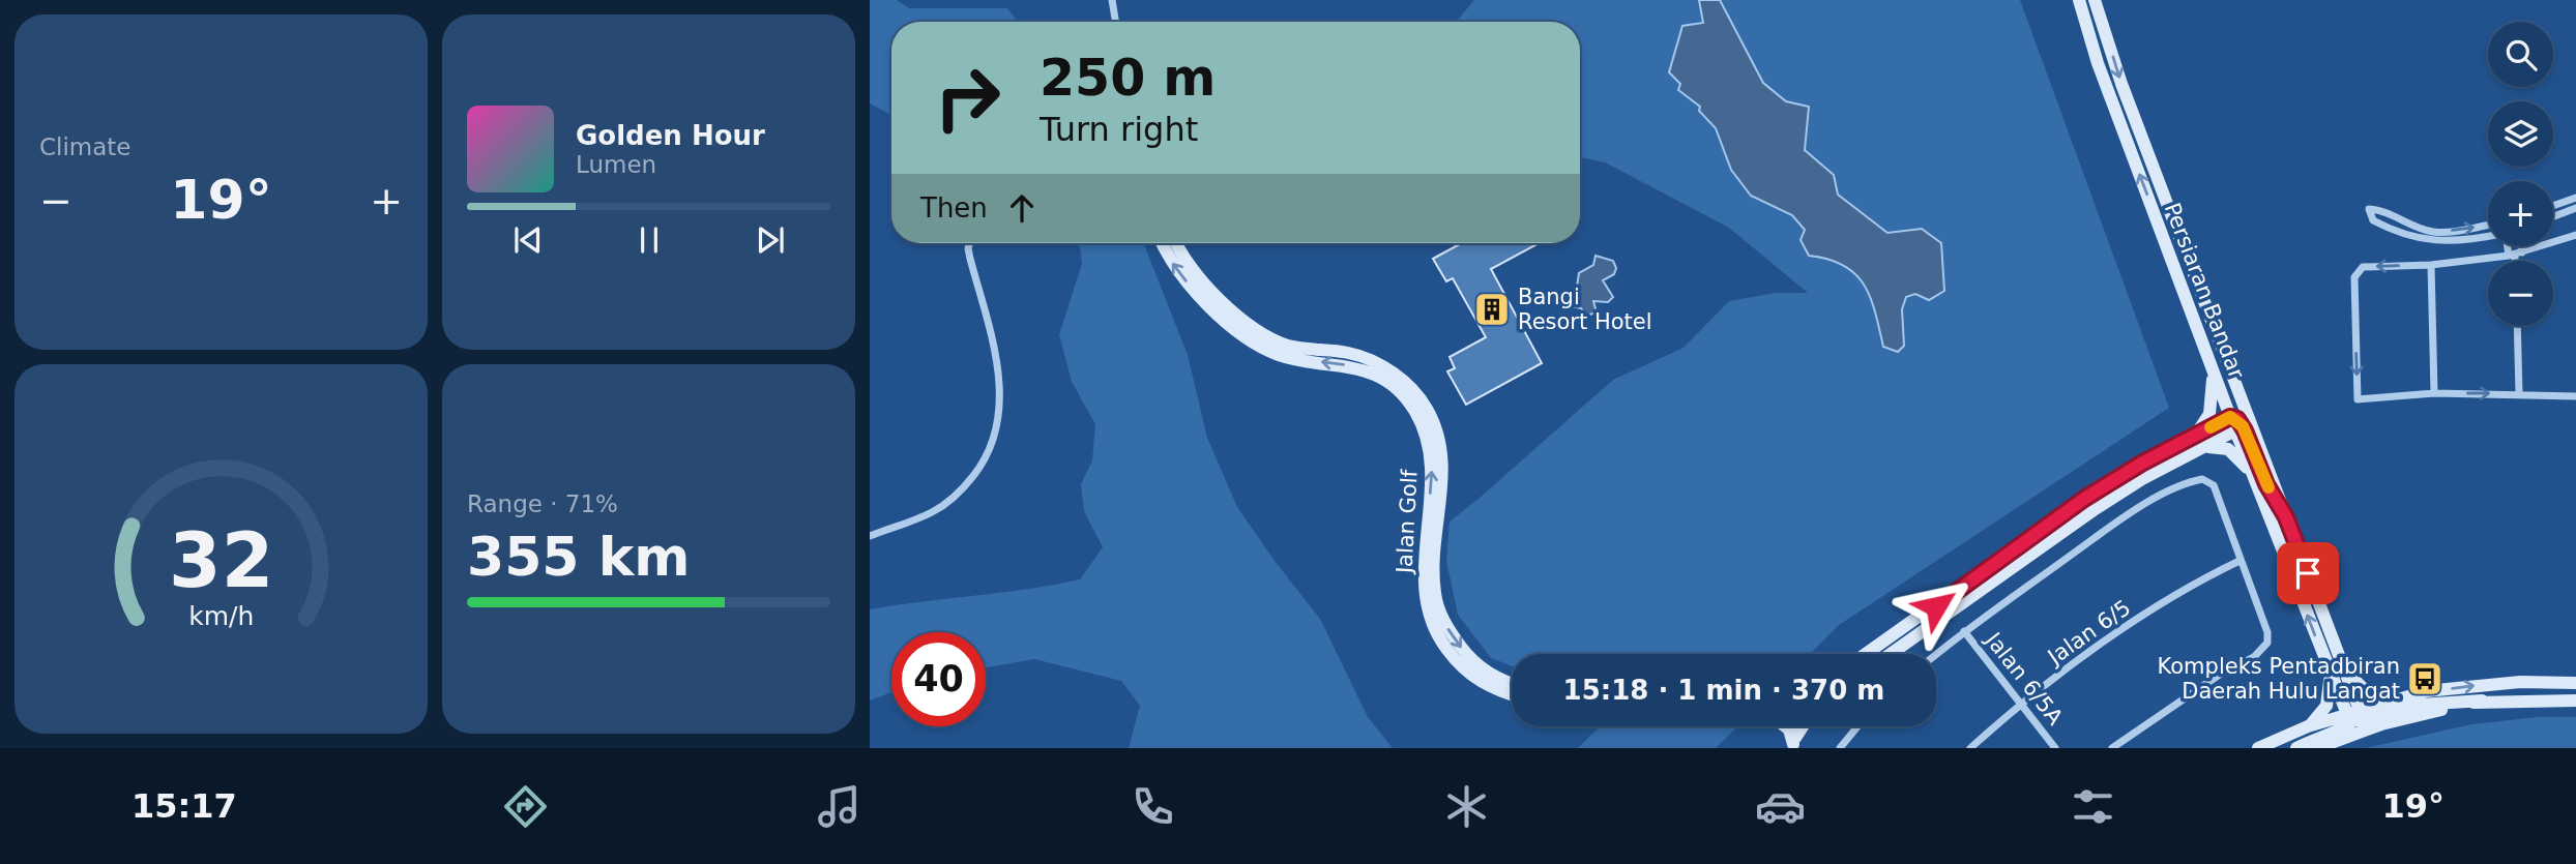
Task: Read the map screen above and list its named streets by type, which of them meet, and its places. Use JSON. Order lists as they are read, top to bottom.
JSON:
{
  "streets": {
    "main road": ["Persiaran Bandar", "Jalan Golf"],
    "street": ["Jalan 6/5", "Jalan 6/5A"]
  },
  "crossings": [
    ["Jalan 6/5", "Jalan 6/5A"]
  ],
  "places": {
    "building": ["Bangi Resort Hotel"],
    "bus stop": ["Kompleks Pentadbiran Daerah Hulu Langat"]
  },
  "page": {
    "tile": [
      "Climate",
      ["Range · 71%", "355 km"]
    ],
    "map_buttons": ["+", "−"],
    "turn": ["250 m", "Turn right"],
    "song": ["Golden Hour", "Lumen"],
    "heat": ["−", "19°", "+"],
    "then": "Then",
    "limit": "40",
    "trip": "15:18 · 1 min · 370 m",
    "tabs": ["15:17", "19°"],
    "gauge": ["32", "km/h"]
  }
}
